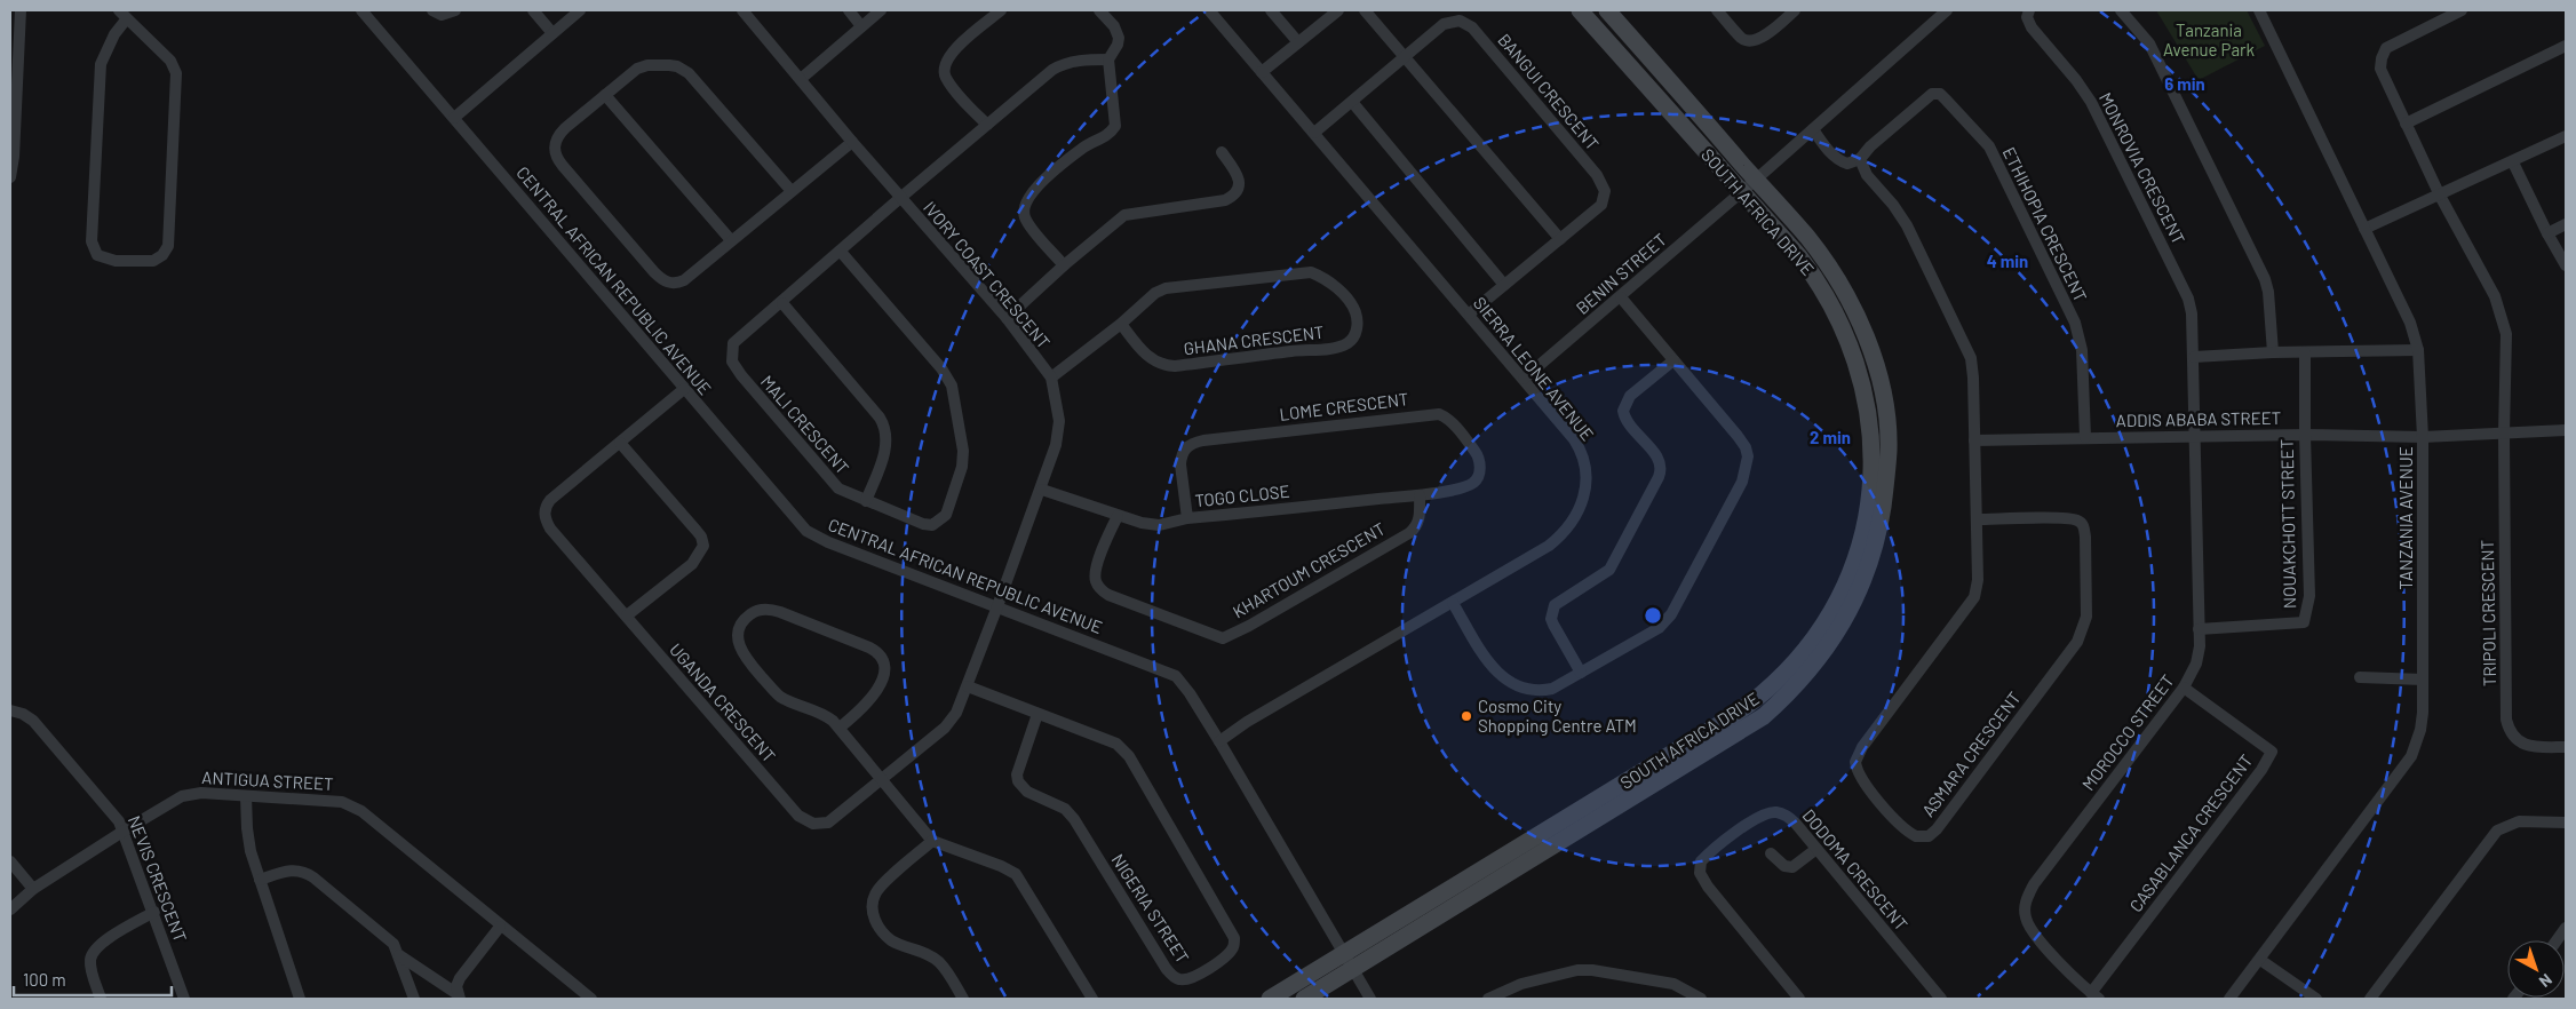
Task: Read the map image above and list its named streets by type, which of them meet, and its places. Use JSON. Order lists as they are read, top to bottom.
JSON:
{
  "streets": {
    "street": [
      "BANGUI CRESCENT",
      "MONROVIA CRESCENT",
      "SOUTH AFRICA DRIVE",
      "ETHIHOPIA CRESCENT",
      "BENIN STREET",
      "IVORY COAST CRESCENT",
      "CENTRAL AFRICAN REPUBLIC AVENUE",
      "GHANA CRESCENT",
      "SIERRA LEONE AVENUE",
      "LOME CRESCENT",
      "ADDIS ABABA STREET",
      "MALI CRESCENT",
      "TOGO CLOSE",
      "TANZANIA AVENUE",
      "NOUAKCHOTT STREET",
      "KHARTOUM CRESCENT",
      "TRIPOLI CRESCENT",
      "UGANDA CRESCENT",
      "MOROCCO STREET",
      "ASMARA CRESCENT",
      "ANTIGUA STREET",
      "CASABLANCA CRESCENT",
      "DODOMA CRESCENT",
      "NEVIS CRESCENT",
      "NIGERIA STREET"
    ]
  },
  "crossings": [
    ["BANGUI CRESCENT", "SIERRA LEONE AVENUE"],
    ["MONROVIA CRESCENT", "ADDIS ABABA STREET"],
    ["MONROVIA CRESCENT", "MOROCCO STREET"],
    ["SOUTH AFRICA DRIVE", "BENIN STREET"],
    ["SOUTH AFRICA DRIVE", "CENTRAL AFRICAN REPUBLIC AVENUE"],
    ["ETHIHOPIA CRESCENT", "ADDIS ABABA STREET"],
    ["BENIN STREET", "SIERRA LEONE AVENUE"],
    ["IVORY COAST CRESCENT", "CENTRAL AFRICAN REPUBLIC AVENUE"],
    ["IVORY COAST CRESCENT", "GHANA CRESCENT"],
    ["IVORY COAST CRESCENT", "MALI CRESCENT"],
    ["IVORY COAST CRESCENT", "TOGO CLOSE"],
    ["IVORY COAST CRESCENT", "UGANDA CRESCENT"],
    ["CENTRAL AFRICAN REPUBLIC AVENUE", "SIERRA LEONE AVENUE"],
    ["CENTRAL AFRICAN REPUBLIC AVENUE", "UGANDA CRESCENT"],
    ["LOME CRESCENT", "TOGO CLOSE"],
    ["LOME CRESCENT", "KHARTOUM CRESCENT"],
    ["ADDIS ABABA STREET", "TANZANIA AVENUE"],
    ["ADDIS ABABA STREET", "NOUAKCHOTT STREET"],
    ["ADDIS ABABA STREET", "TRIPOLI CRESCENT"],
    ["ADDIS ABABA STREET", "MOROCCO STREET"],
    ["TOGO CLOSE", "KHARTOUM CRESCENT"],
    ["NOUAKCHOTT STREET", "MOROCCO STREET"],
    ["UGANDA CRESCENT", "NIGERIA STREET"],
    ["MOROCCO STREET", "CASABLANCA CRESCENT"],
    ["ANTIGUA STREET", "NEVIS CRESCENT"]
  ],
  "parks": ["Tanzania Avenue Park"],
  "places": ["Cosmo City Shopping Centre ATM"],
  "scale_bar": "100 m",
  "north": "bottom right",
  "rings": ["6 min", "4 min", "2 min"]
}
